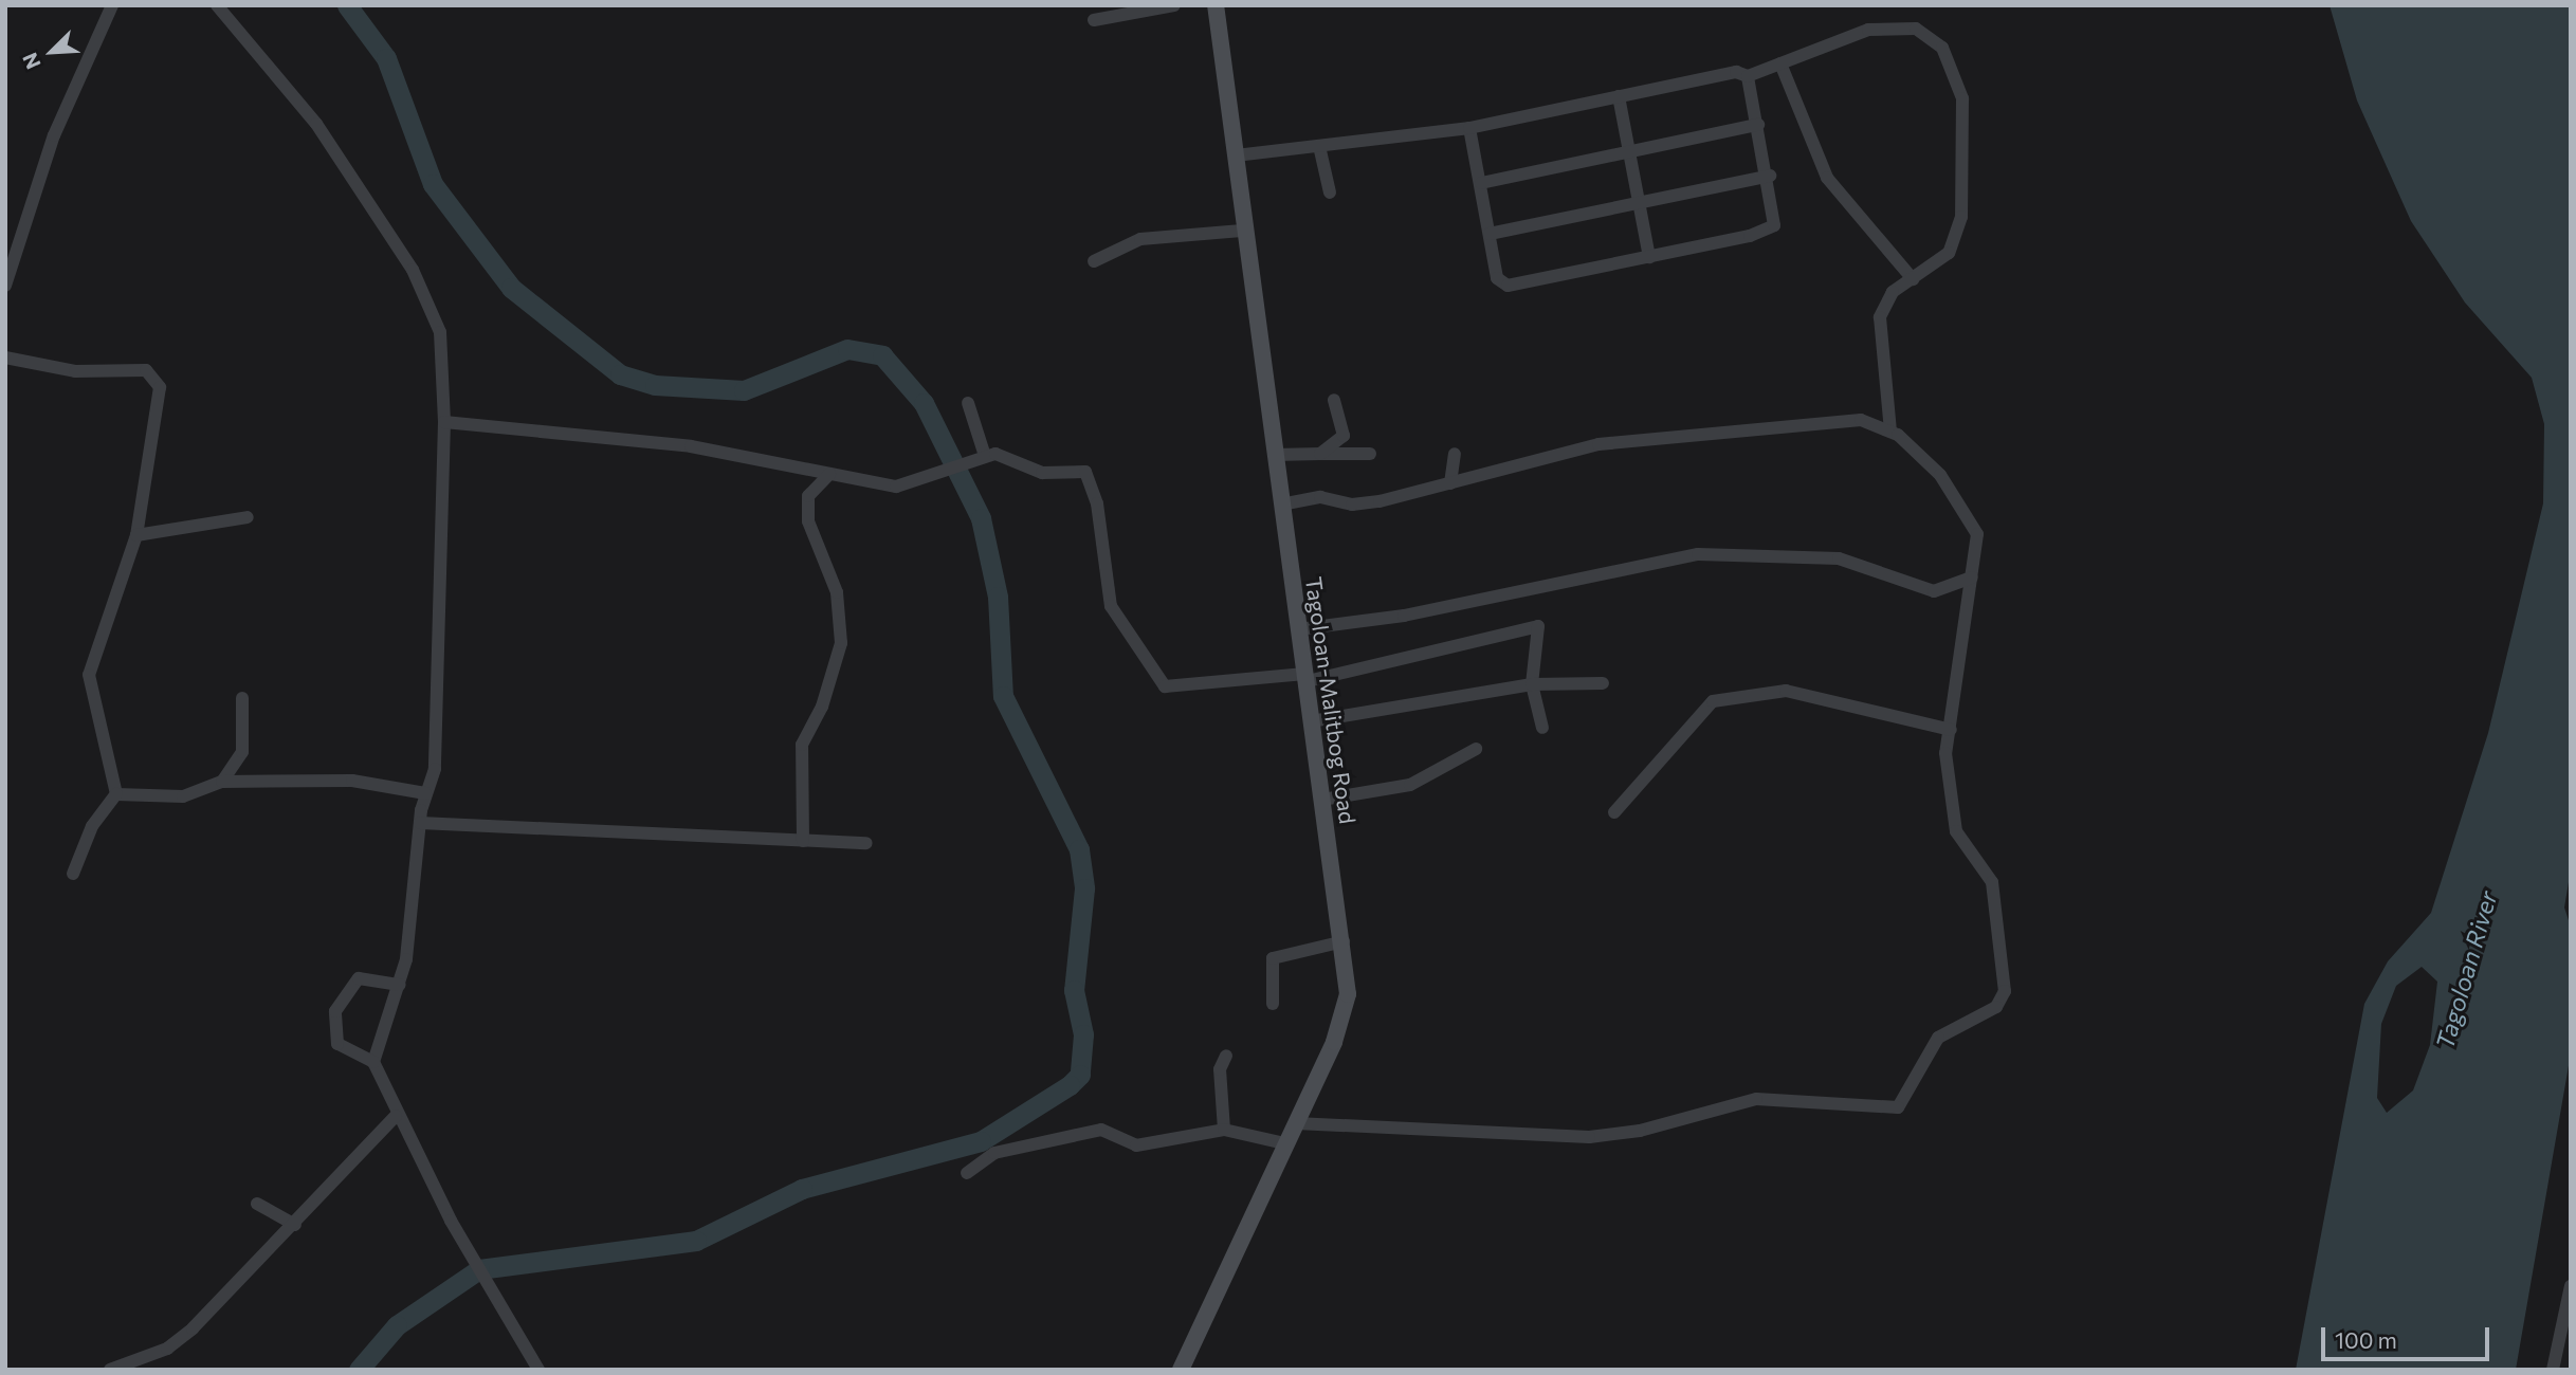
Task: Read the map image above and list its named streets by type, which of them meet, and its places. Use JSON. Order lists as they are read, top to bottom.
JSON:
{
  "streets": {
    "main road": ["Tagoloan-Malitbog Road"]
  },
  "water": ["Tagoloan River"],
  "scale_bar": "100 m",
  "north": "bottom left"
}
